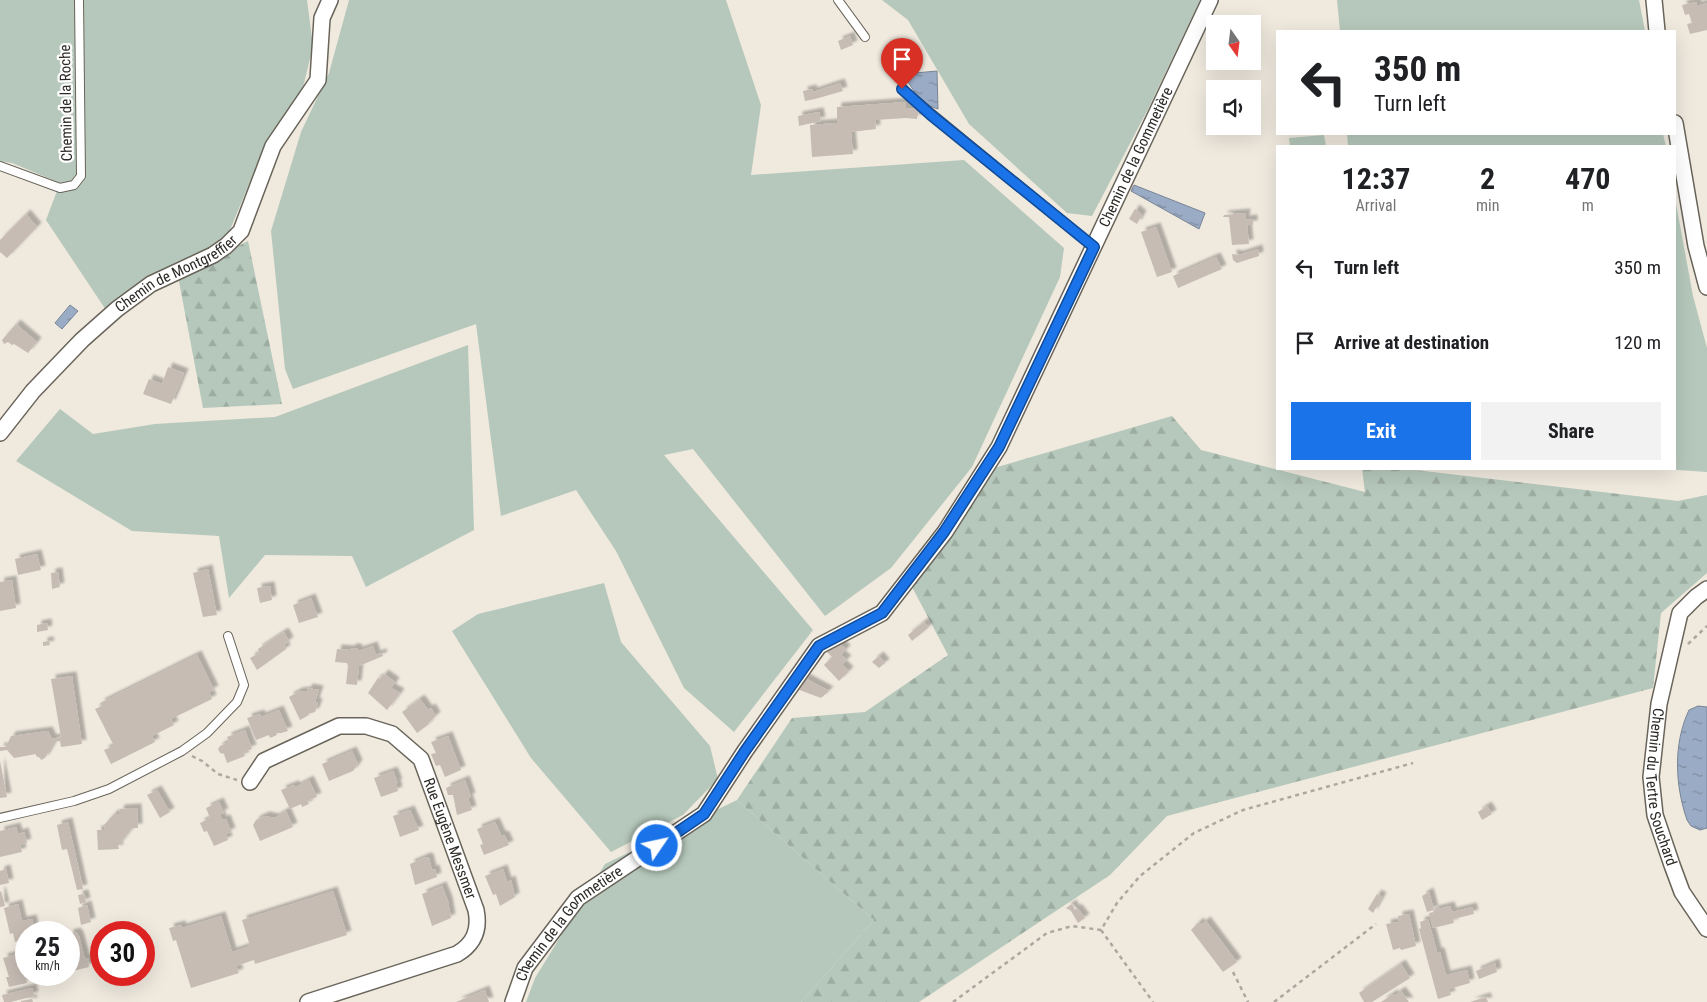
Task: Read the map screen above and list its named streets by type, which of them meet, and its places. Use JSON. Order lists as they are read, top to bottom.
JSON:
{
  "streets": {
    "street": [
      "Chemin de la Gommetière",
      "Chemin de Montgreffier",
      "Chemin du Tertre Souchard",
      "Rue Eugène Messmer"
    ],
    "lane": ["Chemin de la Roche"]
  },
  "north": "bottom",
  "page": {
    "turn": ["350 m", "Turn left"],
    "eta": [
      "12:37",
      "Arrival",
      "2",
      "min",
      "470",
      "m"
    ],
    "list": [
      {
        "name": "Turn left",
        "value": "350 m"
      },
      {
        "name": "Arrive at destination",
        "value": "120 m"
      }
    ],
    "buttons": ["Exit", "Share"],
    "speed": "25 km/h",
    "limit": "30"
  }
}
